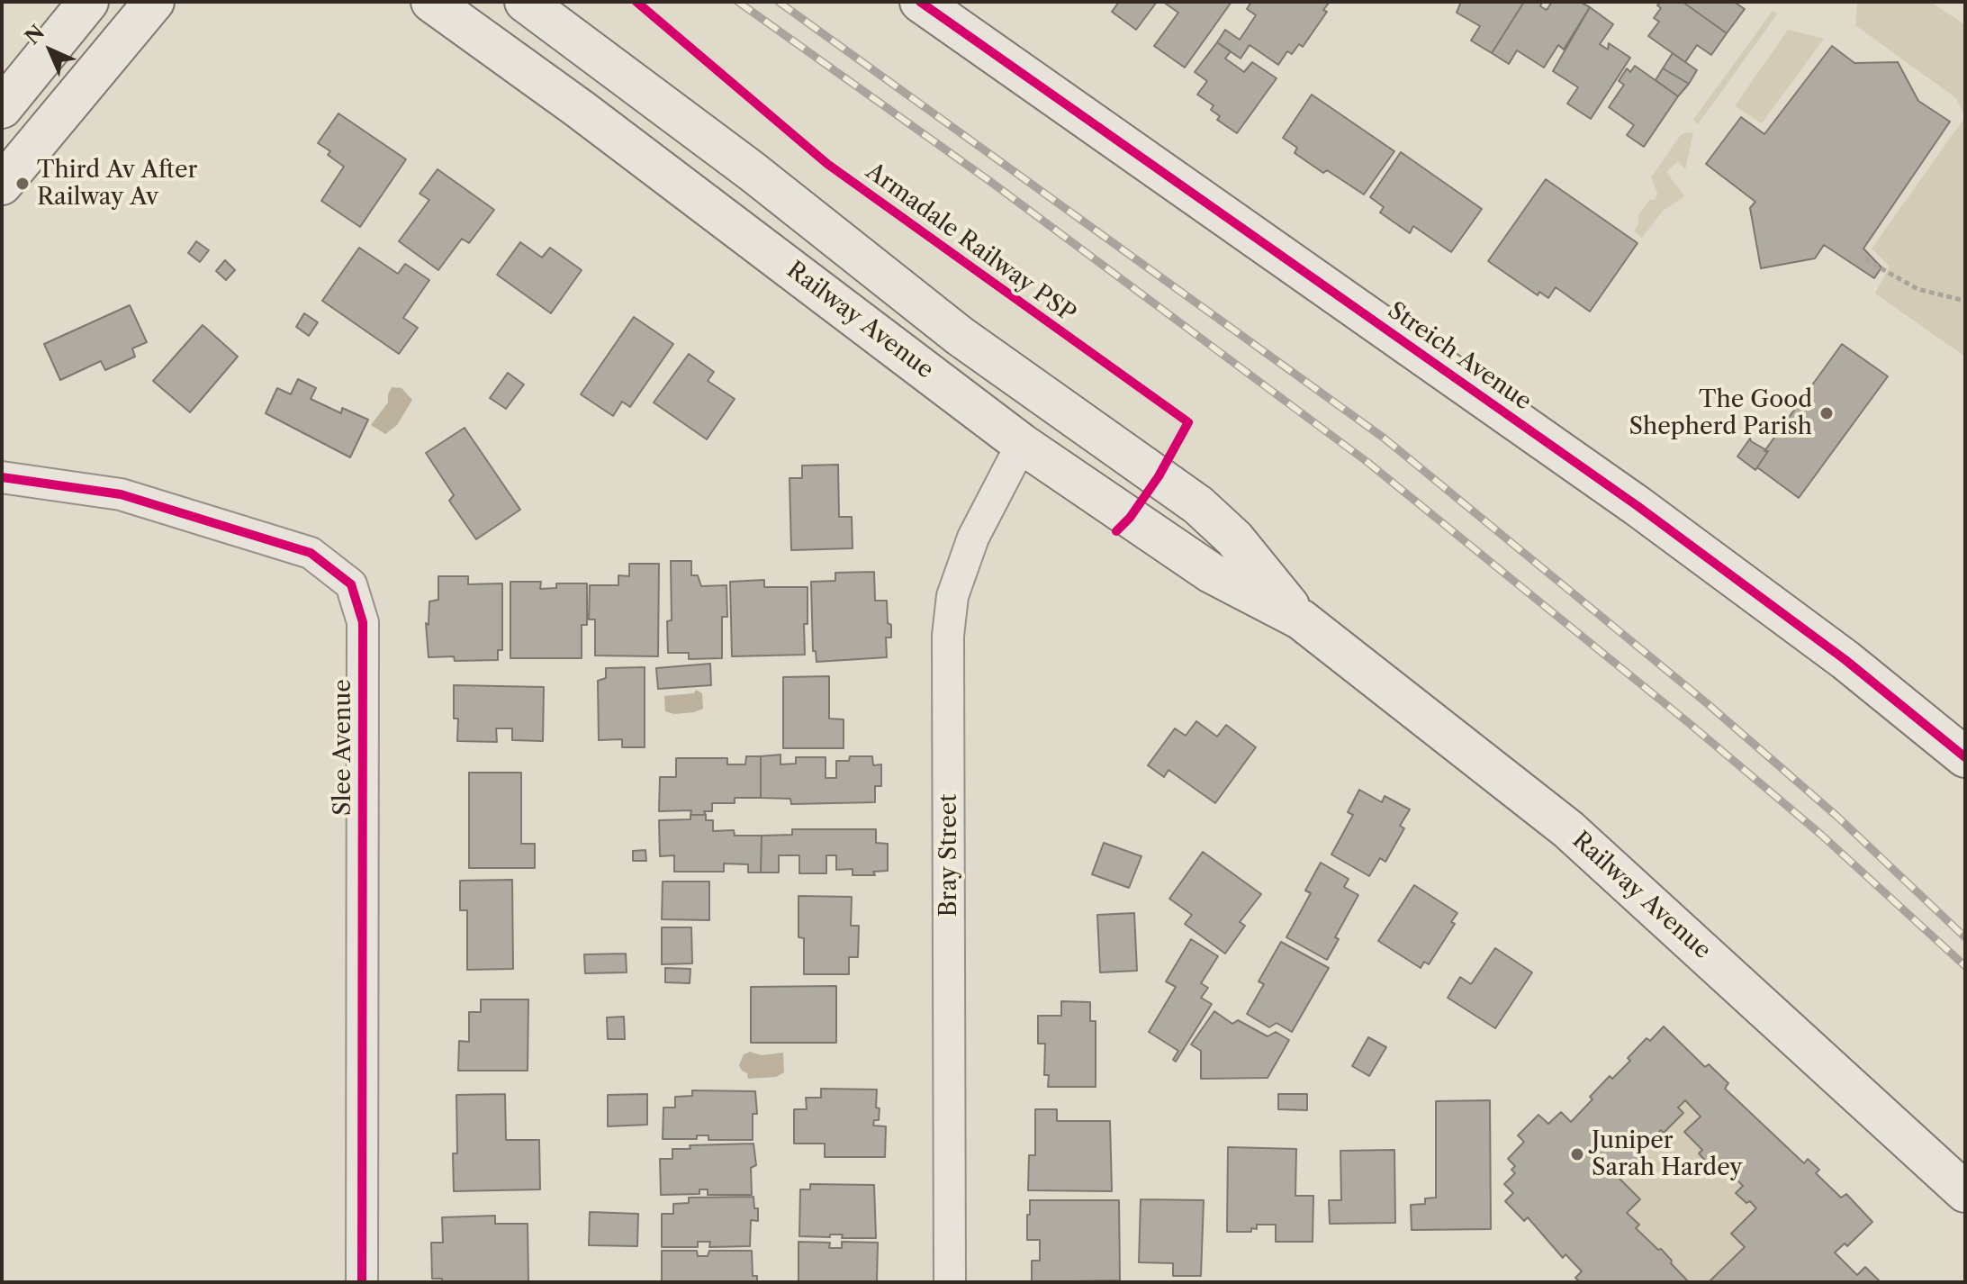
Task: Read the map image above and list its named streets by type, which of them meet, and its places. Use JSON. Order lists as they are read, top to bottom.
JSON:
{
  "streets": {
    "main road": ["Railway Avenue", "Streich Avenue"],
    "street": ["Slee Avenue", "Bray Street"],
    "cycle path": ["Armadale Railway PSP"]
  },
  "crossings": [
    ["Railway Avenue", "Bray Street"]
  ],
  "places": ["Third Av After Railway Av", "The Good Shepherd Parish", "Juniper Sarah Hardey"],
  "north": "top left"
}
